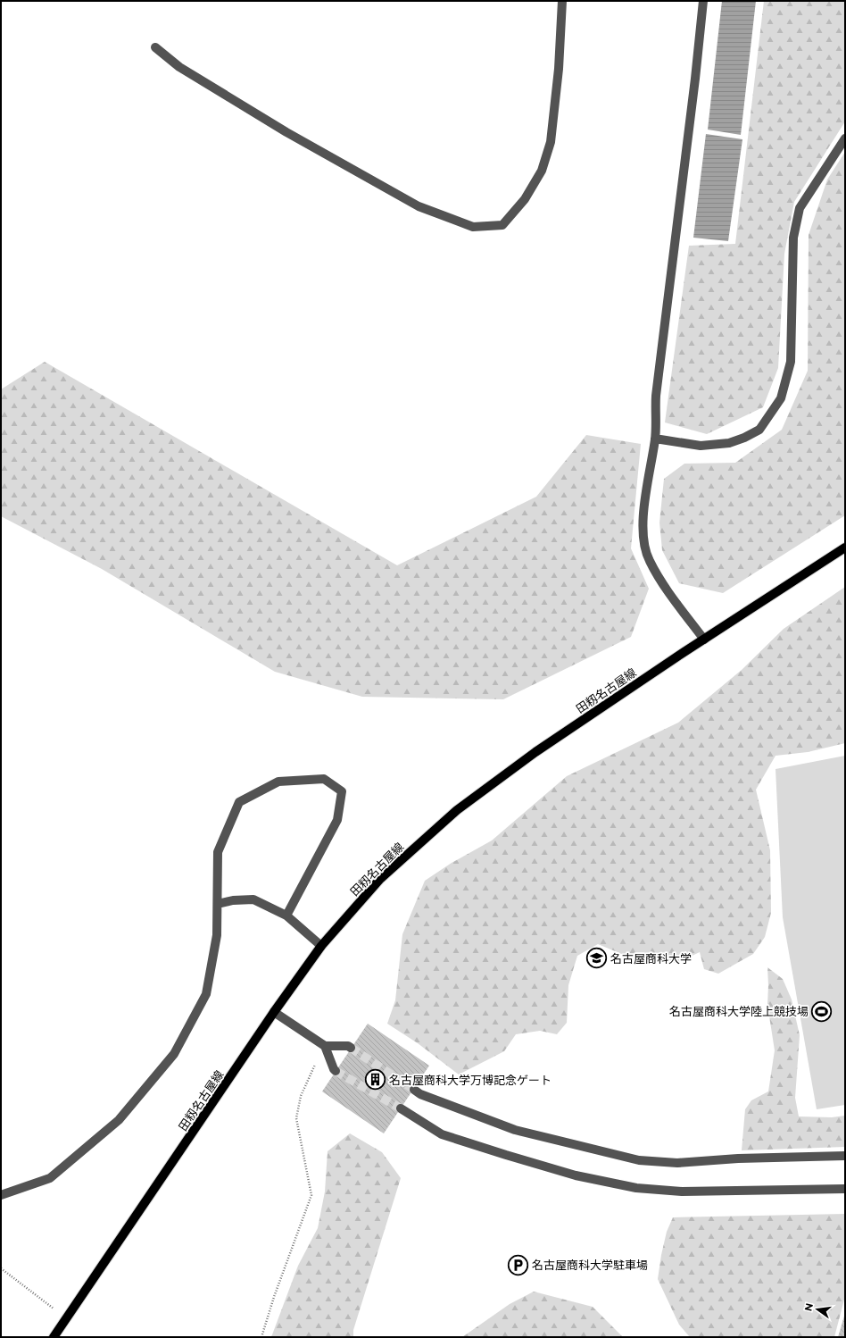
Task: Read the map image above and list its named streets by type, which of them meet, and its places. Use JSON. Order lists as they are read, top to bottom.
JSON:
{
  "streets": {
    "main road": ["田籾名古屋線"]
  },
  "places": {
    "school or university": ["名古屋商科大学"],
    "sports": ["名古屋商科大学陸上競技場"],
    "building": ["名古屋商科大学万博記念ゲート"],
    "parking": ["名古屋商科大学駐車場"]
  },
  "north": "left"
}
